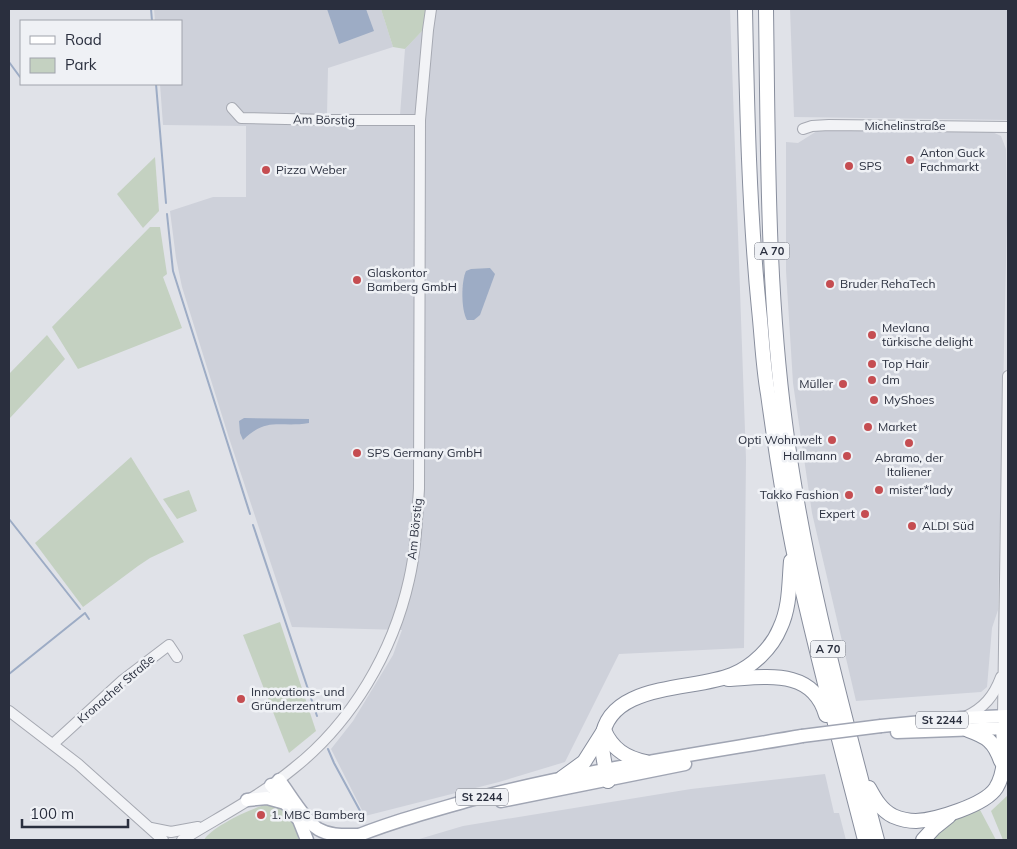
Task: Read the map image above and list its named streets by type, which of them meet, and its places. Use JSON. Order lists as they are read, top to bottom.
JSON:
{
  "streets": {
    "highway": ["A 70"],
    "main road": ["St 2244"],
    "street": ["Am Börstig", "Michelinstraße", "Kronacher Straße"]
  },
  "places": [
    "Anton Guck Fachmarkt",
    "SPS",
    "Pizza Weber",
    "Glaskontor Bamberg GmbH",
    "Bruder RehaTech",
    "Mevlana türkische delight",
    "Top Hair",
    "dm",
    "Müller",
    "MyShoes",
    "Market",
    "Opti Wohnwelt",
    "Abramo, der Italiener",
    "SPS Germany GmbH",
    "Hallmann",
    "mister*lady",
    "Takko Fashion",
    "Expert",
    "ALDI Süd",
    "Innovations- und Gründerzentrum",
    "1. MBC Bamberg"
  ],
  "legend": ["Road", "Park"],
  "scale_bar": "100 m"
}
